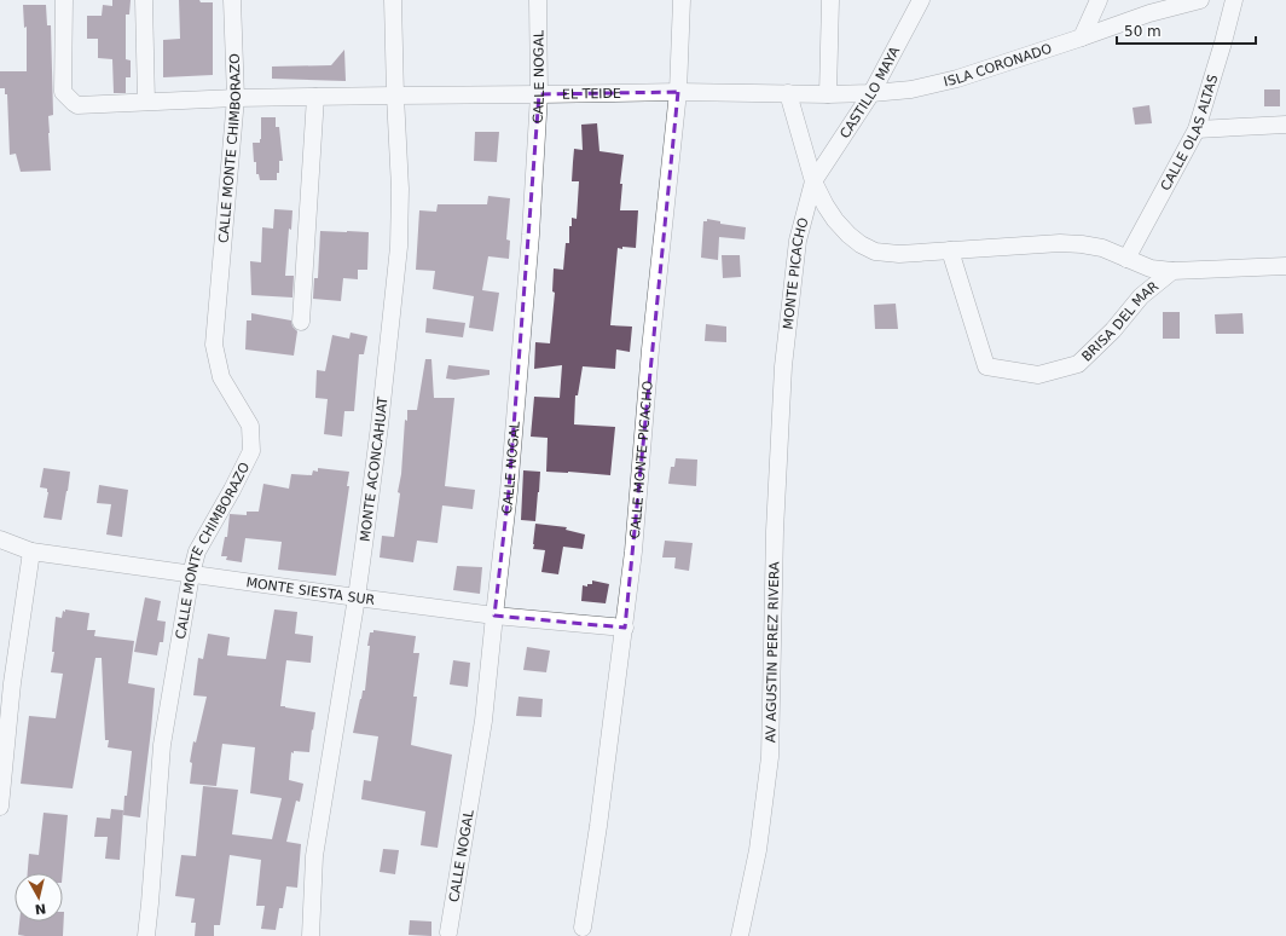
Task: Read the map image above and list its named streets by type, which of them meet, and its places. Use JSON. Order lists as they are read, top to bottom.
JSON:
{
  "streets": {
    "street": [
      "ISLA CORONADO",
      "CALLE NOGAL",
      "CASTILLO MAYA",
      "EL TEIDE",
      "CALLE OLAS ALTAS",
      "CALLE MONTE CHIMBORAZO",
      "MONTE PICACHO",
      "BRISA DEL MAR",
      "CALLE MONTE PICACHO",
      "MONTE ACONCAHUAT",
      "MONTE SIESTA SUR",
      "AV AGUSTIN PEREZ RIVERA"
    ]
  },
  "crossings": [
    ["ISLA CORONADO", "CASTILLO MAYA"],
    ["ISLA CORONADO", "EL TEIDE"],
    ["ISLA CORONADO", "BRISA DEL MAR"],
    ["CALLE NOGAL", "EL TEIDE"],
    ["CALLE NOGAL", "MONTE SIESTA SUR"],
    ["CASTILLO MAYA", "MONTE PICACHO"],
    ["CASTILLO MAYA", "BRISA DEL MAR"],
    ["EL TEIDE", "CALLE MONTE CHIMBORAZO"],
    ["EL TEIDE", "BRISA DEL MAR"],
    ["EL TEIDE", "CALLE MONTE PICACHO"],
    ["EL TEIDE", "MONTE ACONCAHUAT"],
    ["CALLE OLAS ALTAS", "BRISA DEL MAR"],
    ["CALLE MONTE CHIMBORAZO", "MONTE SIESTA SUR"],
    ["MONTE PICACHO", "BRISA DEL MAR"],
    ["MONTE PICACHO", "AV AGUSTIN PEREZ RIVERA"],
    ["CALLE MONTE PICACHO", "MONTE SIESTA SUR"],
    ["MONTE ACONCAHUAT", "MONTE SIESTA SUR"]
  ],
  "scale_bar": "50 m",
  "north": "bottom"
}
